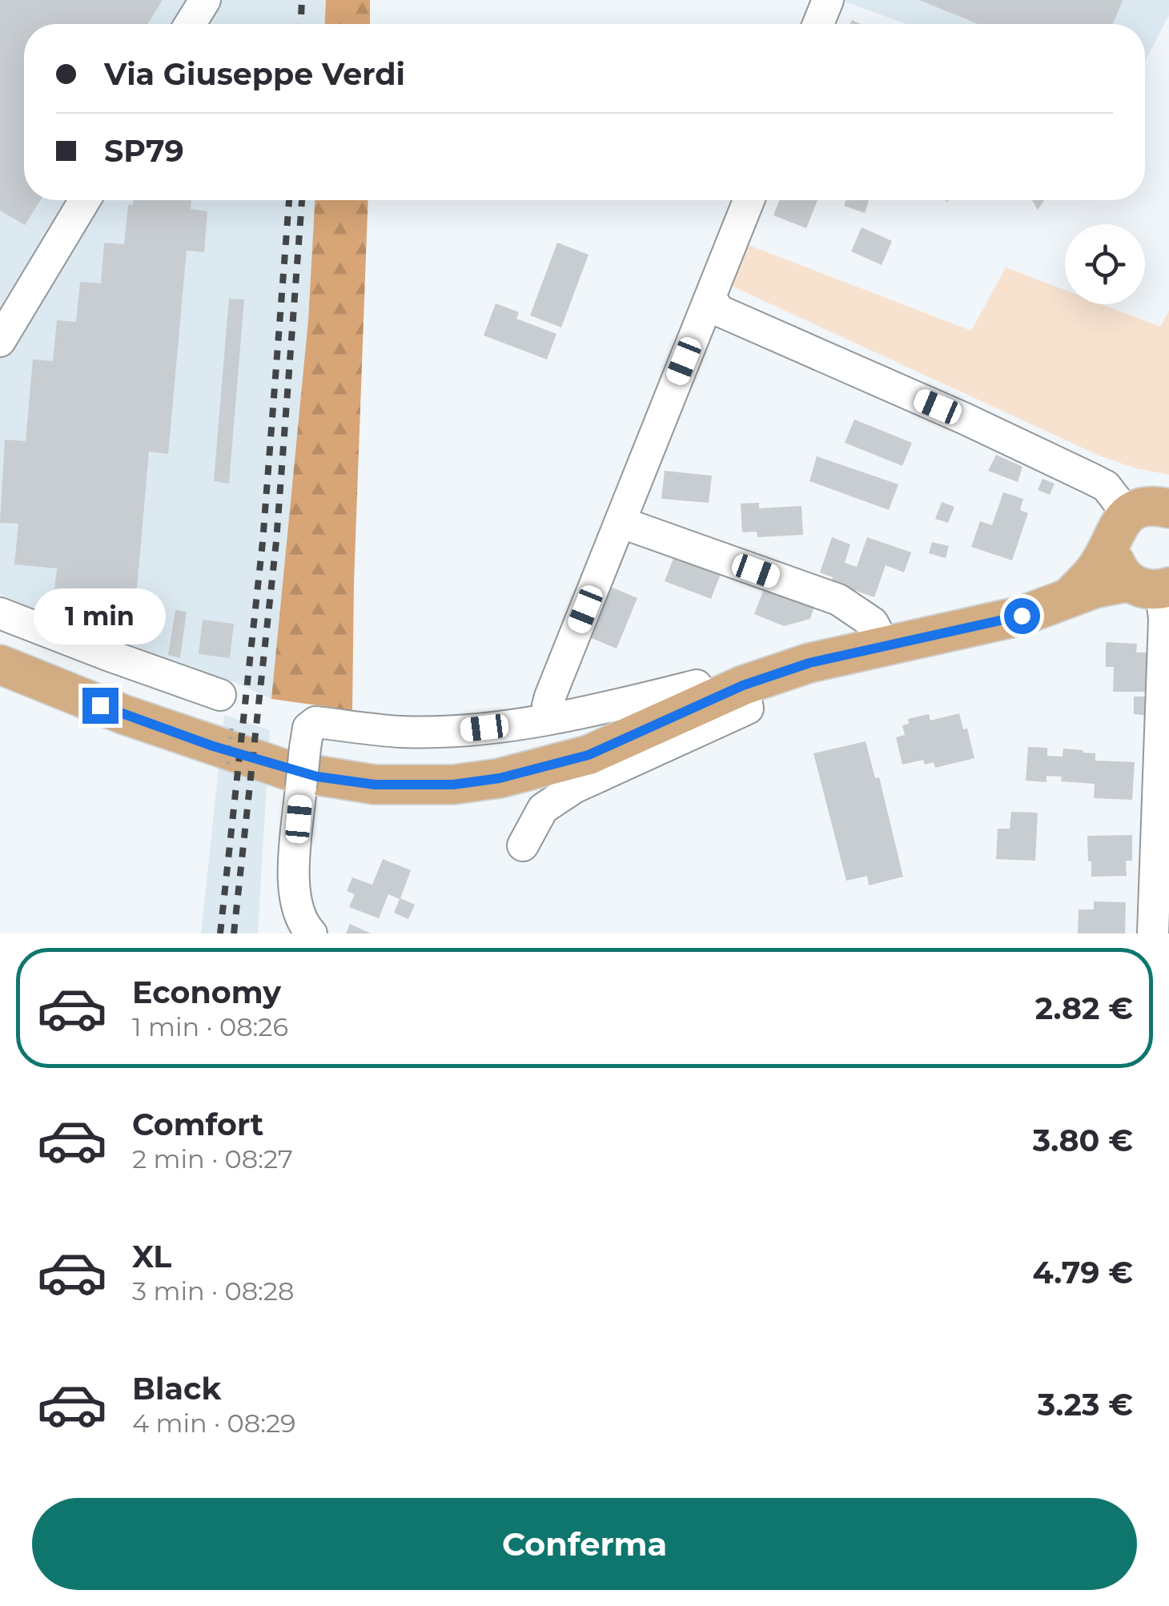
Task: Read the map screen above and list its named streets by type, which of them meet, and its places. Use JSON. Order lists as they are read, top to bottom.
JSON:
{
  "page": {
    "banner": ["Via Giuseppe Verdi", "SP79"],
    "bubble": "1 min",
    "list": [
      {
        "name": "Economy",
        "note": "1 min · 08:26",
        "value": "2.82 €"
      },
      {
        "name": "Comfort",
        "note": "2 min · 08:27",
        "value": "3.80 €"
      },
      {
        "name": "XL",
        "note": "3 min · 08:28",
        "value": "4.79 €"
      },
      {
        "name": "Black",
        "note": "4 min · 08:29",
        "value": "3.23 €"
      }
    ],
    "buttons": "Conferma"
  }
}
